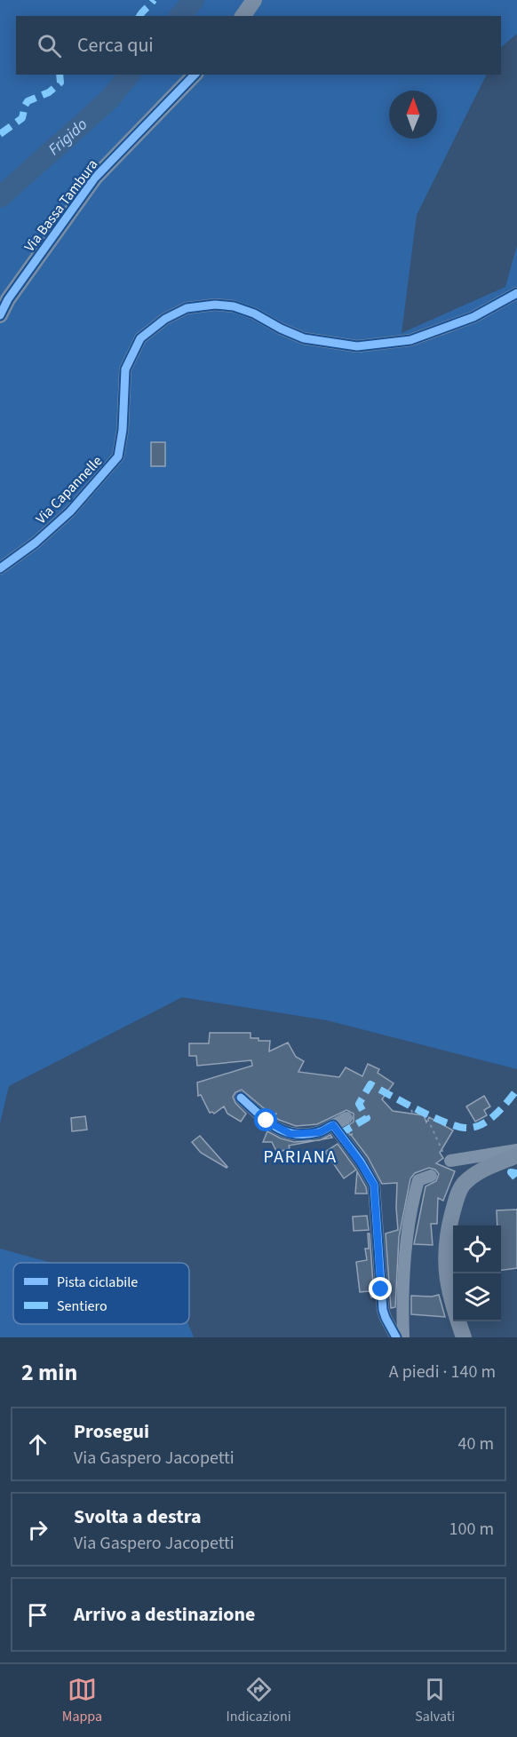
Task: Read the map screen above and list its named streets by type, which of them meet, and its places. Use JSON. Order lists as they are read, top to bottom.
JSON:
{
  "streets": {
    "street": ["Via Bassa Tambura", "Via Capannelle"]
  },
  "districts": ["PARIANA"],
  "water": ["Frigido"],
  "legend": ["Pista ciclabile", "Sentiero"],
  "north": "top",
  "page": {
    "search": "Cerca qui",
    "heading": ["2 min", "A piedi · 140 m"],
    "list": [
      ["Prosegui", "Via Gaspero Jacopetti", "40 m"],
      ["Svolta a destra", "Via Gaspero Jacopetti", "100 m"],
      "Arrivo a destinazione"
    ],
    "nav": ["Mappa", "Indicazioni", "Salvati"]
  }
}
